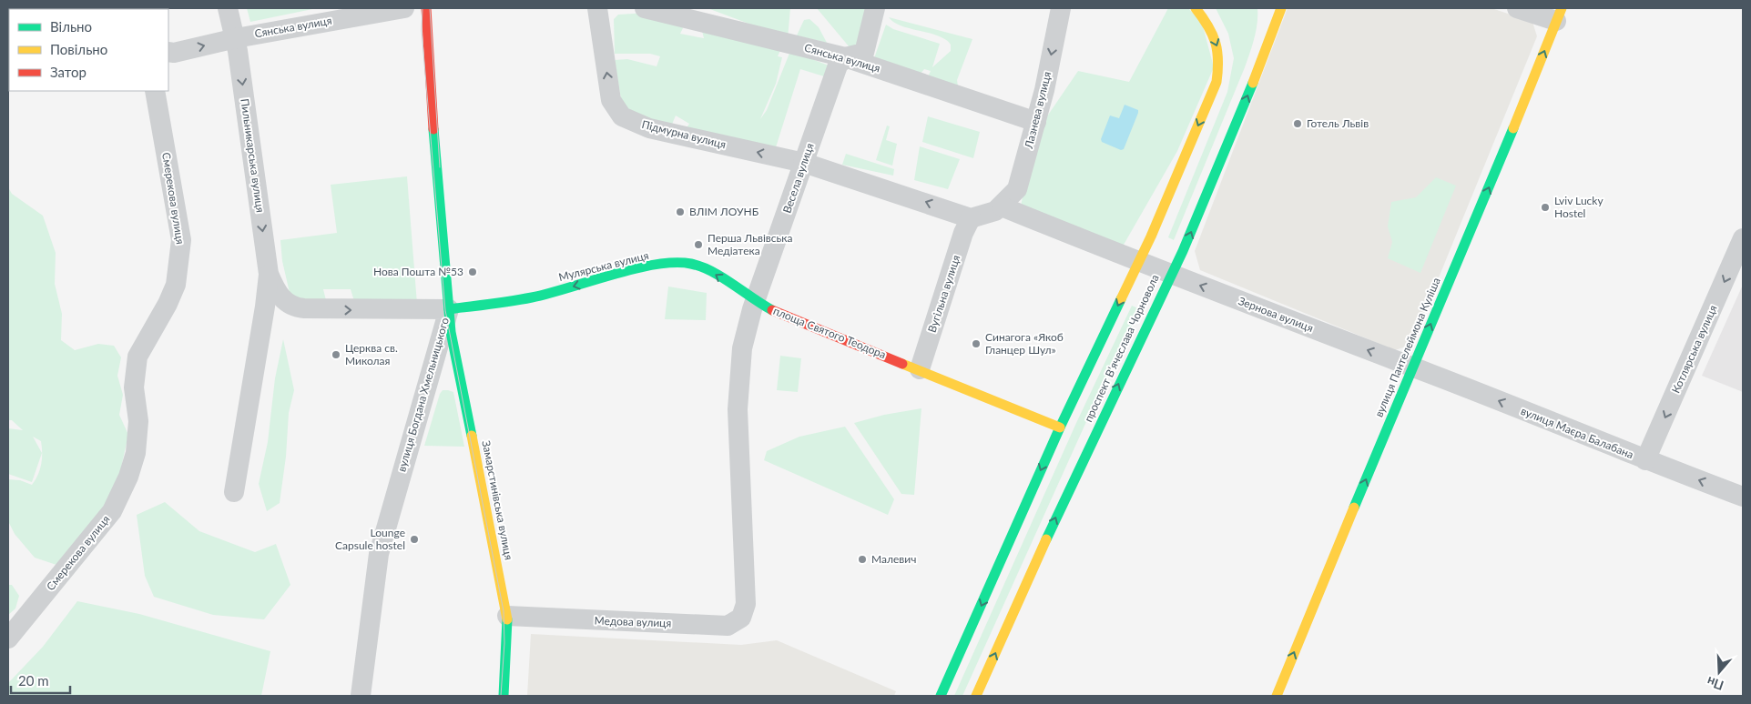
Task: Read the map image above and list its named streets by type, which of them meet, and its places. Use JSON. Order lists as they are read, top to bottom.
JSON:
{
  "streets": {
    "main road": [
      "Мулярська вулиця",
      "площа Святого Теодора",
      "вулиця Пантелеймона Куліша",
      "проспект Вʼячеслава Чорновола",
      "вулиця Богдана Хмельницького",
      "Замарстинівська вулиця"
    ],
    "street": [
      "Сянська вулиця",
      "Лазнева вулиця",
      "Підмурна вулиця",
      "Пильникарська вулиця",
      "Весела вулиця",
      "Смерекова вулиця",
      "Вугільна вулиця",
      "Зернова вулиця",
      "Котлярська вулиця",
      "вулиця Маєра Балабана",
      "Медова вулиця"
    ]
  },
  "crossings": [
    ["Сянська вулиця", "Лазнева вулиця"],
    ["Сянська вулиця", "Пильникарська вулиця"],
    ["Сянська вулиця", "Весела вулиця"],
    ["Лазнева вулиця", "Зернова вулиця"],
    ["Підмурна вулиця", "Весела вулиця"],
    ["Підмурна вулиця", "Вугільна вулиця"],
    ["Пильникарська вулиця", "Мулярська вулиця"],
    ["Пильникарська вулиця", "вулиця Богдана Хмельницького"],
    ["Пильникарська вулиця", "Замарстинівська вулиця"],
    ["Весела вулиця", "Мулярська вулиця"],
    ["Весела вулиця", "площа Святого Теодора"],
    ["Весела вулиця", "Медова вулиця"],
    ["Мулярська вулиця", "площа Святого Теодора"],
    ["Мулярська вулиця", "вулиця Богдана Хмельницького"],
    ["Мулярська вулиця", "Замарстинівська вулиця"],
    ["Мулярська вулиця", "Медова вулиця"],
    ["Вугільна вулиця", "площа Святого Теодора"],
    ["Зернова вулиця", "вулиця Пантелеймона Куліша"],
    ["Зернова вулиця", "проспект Вʼячеслава Чорновола"],
    ["Зернова вулиця", "вулиця Маєра Балабана"],
    ["площа Святого Теодора", "проспект Вʼячеслава Чорновола"],
    ["площа Святого Теодора", "Медова вулиця"],
    ["вулиця Пантелеймона Куліша", "вулиця Маєра Балабана"],
    ["Котлярська вулиця", "вулиця Маєра Балабана"],
    ["вулиця Богдана Хмельницького", "Замарстинівська вулиця"],
    ["Замарстинівська вулиця", "Медова вулиця"]
  ],
  "one_way": [
    "Лазнева вулиця",
    "Підмурна вулиця",
    "Мулярська вулиця",
    "Зернова вулиця",
    "вулиця Пантелеймона Куліша",
    "Котлярська вулиця",
    "вулиця Маєра Балабана"
  ],
  "places": [
    "Готель Львів",
    "Lviv Lucky Hostel",
    "ВЛІМ ЛОУНБ",
    "Перша Львівська Медіатека",
    "Нова Пошта №53",
    "Синагога «Якоб Гланцер Шул»",
    "Церква св. Миколая",
    "Lounge Capsule hostel",
    "Малевич"
  ],
  "legend": ["Вільно", "Повільно", "Затор"],
  "scale_bar": "20 m",
  "north": "bottom"
}
